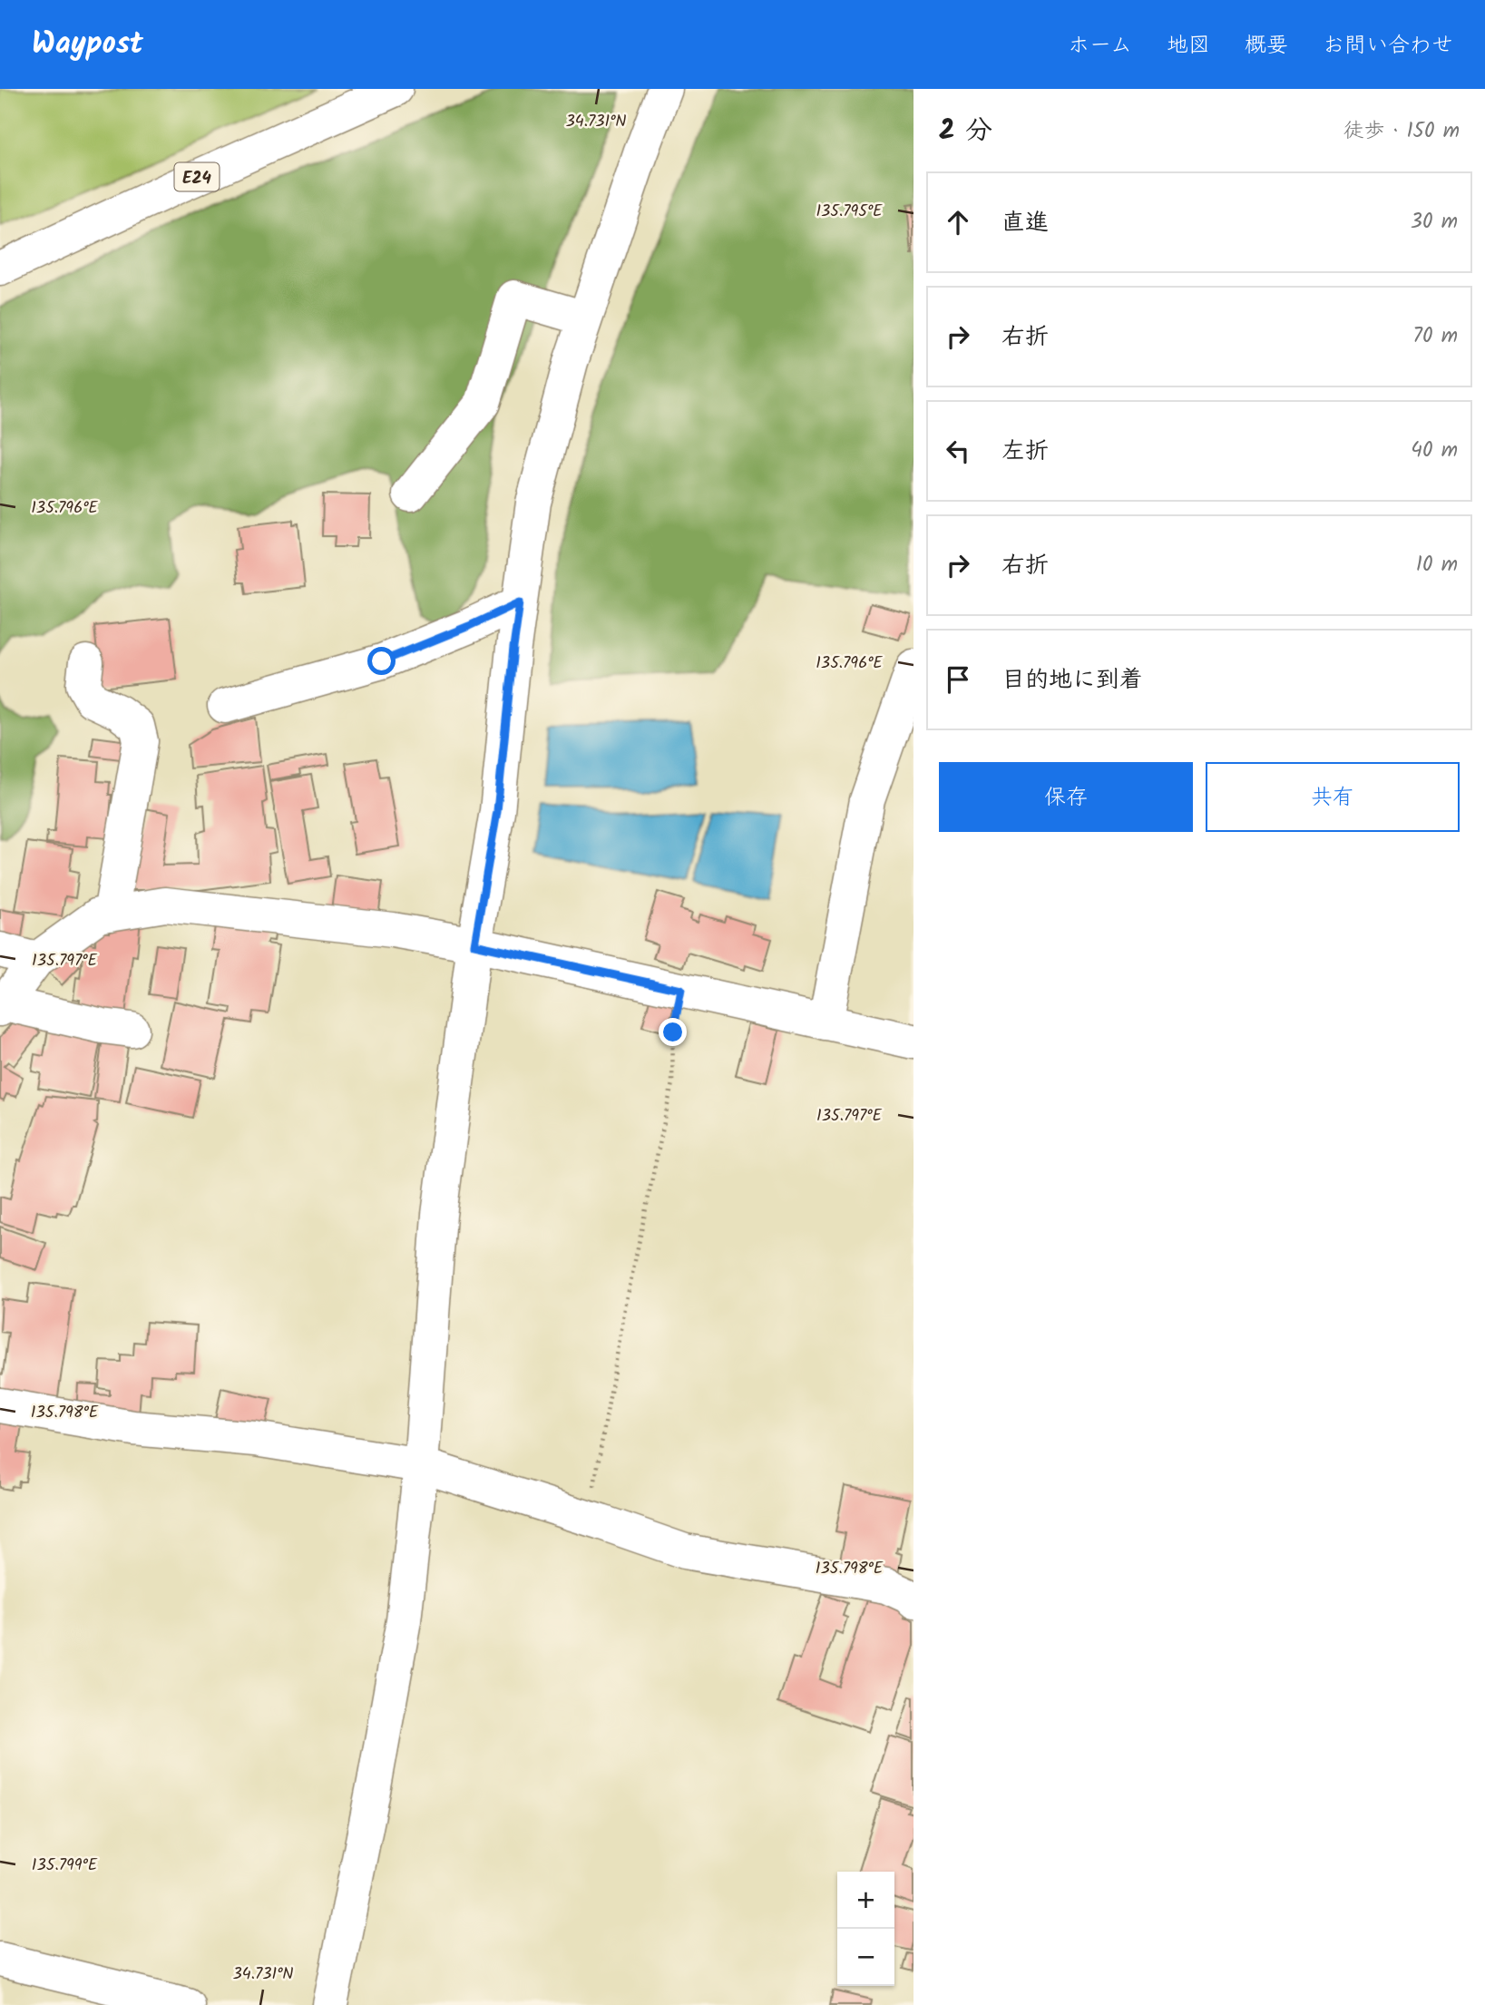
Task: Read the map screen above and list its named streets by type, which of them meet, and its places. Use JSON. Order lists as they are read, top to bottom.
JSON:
{
  "streets": {
    "main road": ["E24"]
  },
  "page": {
    "header": "Waypost",
    "nav": [
      "ホーム",
      "地図",
      "概要",
      "お問い合わせ"
    ],
    "heading": ["2 分", "徒歩 · 150 m"],
    "list": [
      ["直進", "30 m"],
      ["右折", "70 m"],
      ["左折", "40 m"],
      ["右折", "10 m"],
      "目的地に到着"
    ],
    "buttons": ["保存", "共有"],
    "map_buttons": ["+", "−"]
  },
  "coordinates": [
    "34.731°N",
    "135.795°E",
    "135.796°E",
    "135.797°E",
    "135.798°E",
    "135.799°E"
  ]
}
